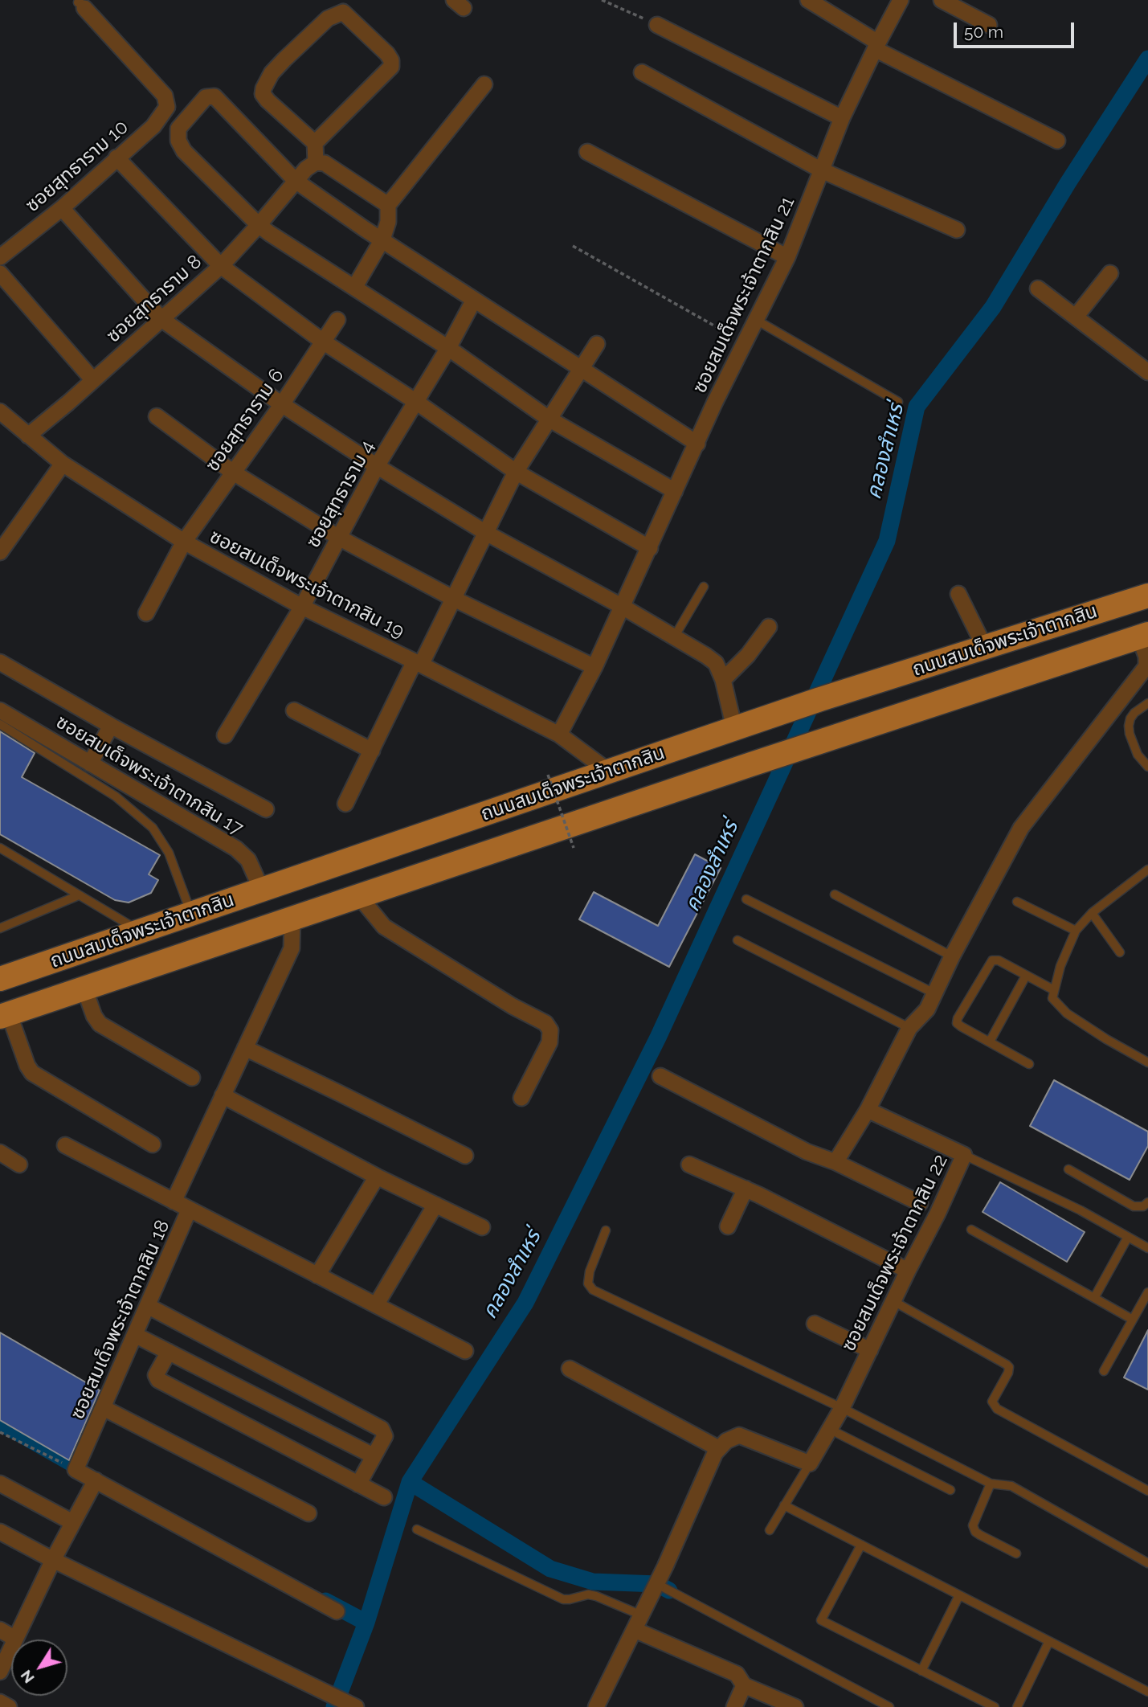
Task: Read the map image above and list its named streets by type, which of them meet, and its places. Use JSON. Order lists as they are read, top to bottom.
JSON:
{
  "streets": {
    "main road": ["ถนนสมเด็จพระเจ้าตากสิน"],
    "street": [
      "ซอยสุทธาราม 10",
      "ซอยสมเด็จพระเจ้าตากสิน 21",
      "ซอยสุทธาราม 8",
      "ซอยสุทธาราม 6",
      "ซอยสุทธาราม 4",
      "ซอยสมเด็จพระเจ้าตากสิน 19",
      "ซอยสมเด็จพระเจ้าตากสิน 17",
      "ซอยสมเด็จพระเจ้าตากสิน 22",
      "ซอยสมเด็จพระเจ้าตากสิน 18"
    ]
  },
  "crossings": [
    ["ซอยสมเด็จพระเจ้าตากสิน 21", "ซอยสมเด็จพระเจ้าตากสิน 19"],
    ["ซอยสุทธาราม 8", "ซอยสมเด็จพระเจ้าตากสิน 19"],
    ["ซอยสุทธาราม 6", "ซอยสมเด็จพระเจ้าตากสิน 19"],
    ["ซอยสุทธาราม 4", "ซอยสมเด็จพระเจ้าตากสิน 19"],
    ["ซอยสมเด็จพระเจ้าตากสิน 19", "ถนนสมเด็จพระเจ้าตากสิน"],
    ["ถนนสมเด็จพระเจ้าตากสิน", "ซอยสมเด็จพระเจ้าตากสิน 17"],
    ["ถนนสมเด็จพระเจ้าตากสิน", "ซอยสมเด็จพระเจ้าตากสิน 18"]
  ],
  "water": ["คลองสำเหร่"],
  "scale_bar": "50 m",
  "north": "bottom left"
}
